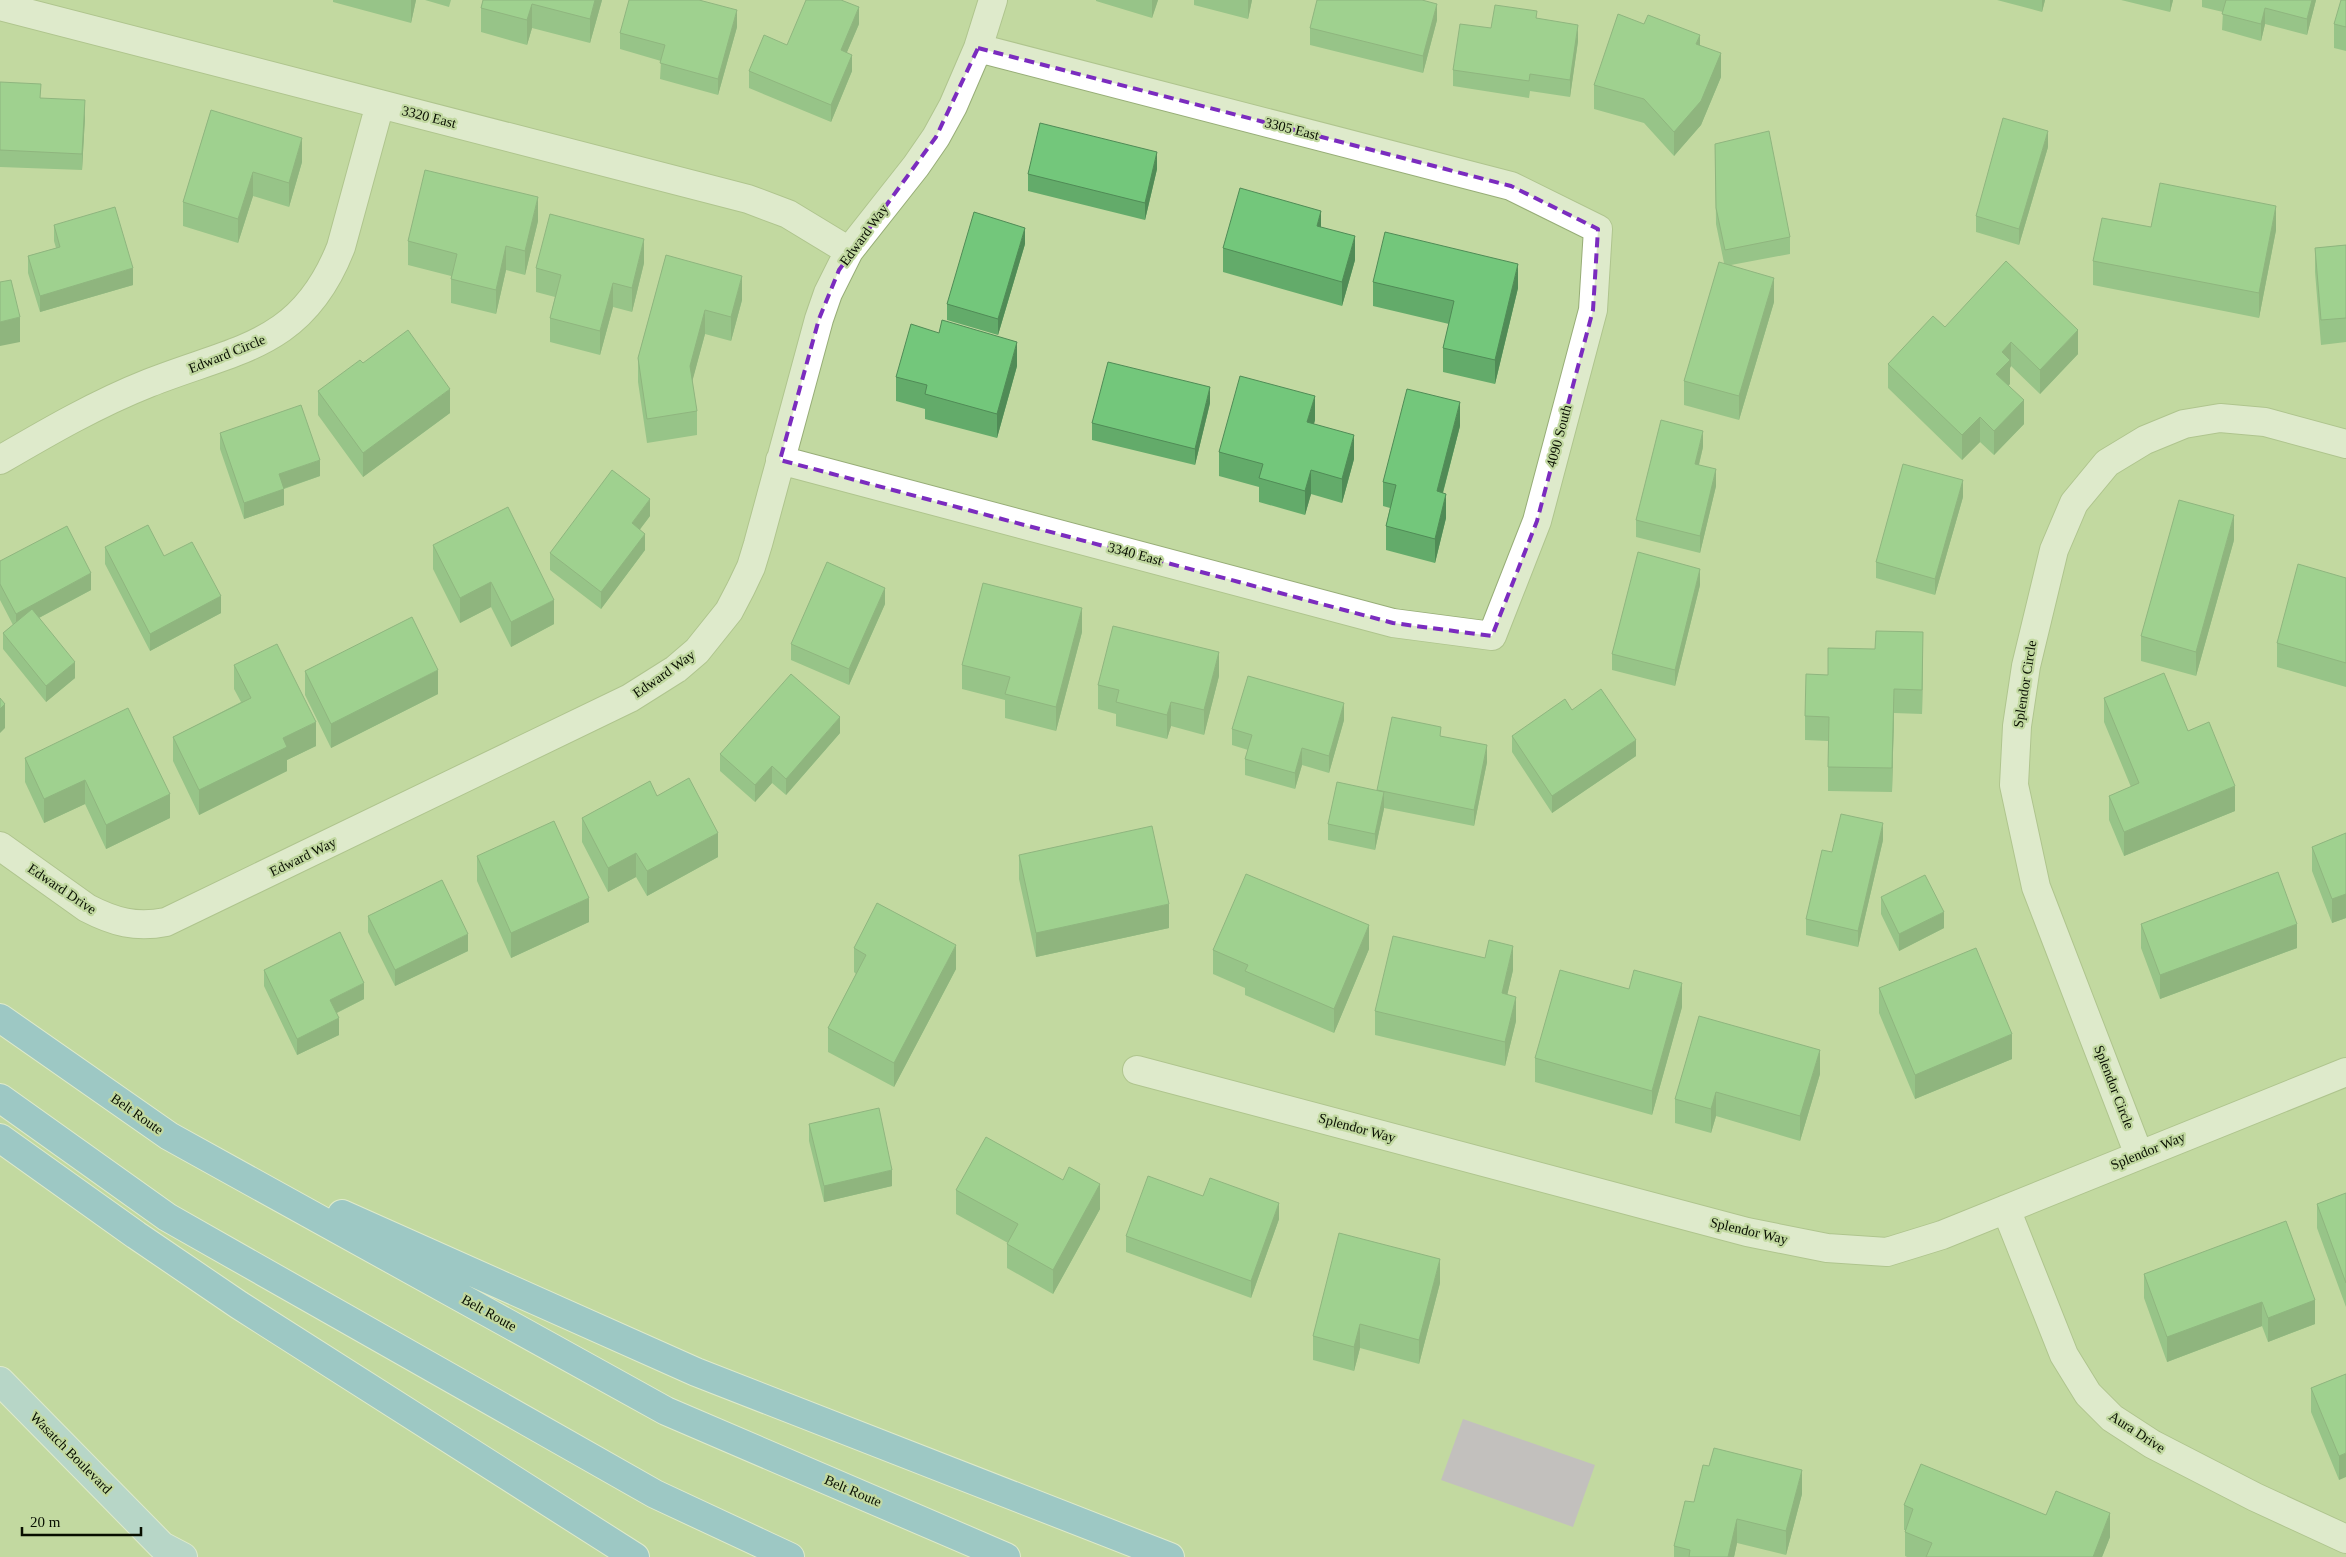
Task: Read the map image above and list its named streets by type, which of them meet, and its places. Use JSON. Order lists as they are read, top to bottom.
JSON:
{
  "streets": {
    "highway": ["Belt Route"],
    "main road": ["Wasatch Boulevard"],
    "street": [
      "3320 East",
      "3305 East",
      "Edward Way",
      "Edward Circle",
      "4090 South",
      "3340 East",
      "Splendor Circle",
      "Edward Drive",
      "Splendor Way",
      "Aura Drive"
    ]
  },
  "crossings": [
    ["3320 East", "Edward Way"],
    ["3320 East", "Edward Circle"],
    ["3305 East", "Edward Way"],
    ["3305 East", "4090 South"],
    ["Edward Way", "3340 East"],
    ["Edward Way", "Edward Drive"],
    ["4090 South", "3340 East"],
    ["Splendor Circle", "Splendor Way"],
    ["Splendor Way", "Aura Drive"]
  ],
  "scale_bar": "20 m"
}
